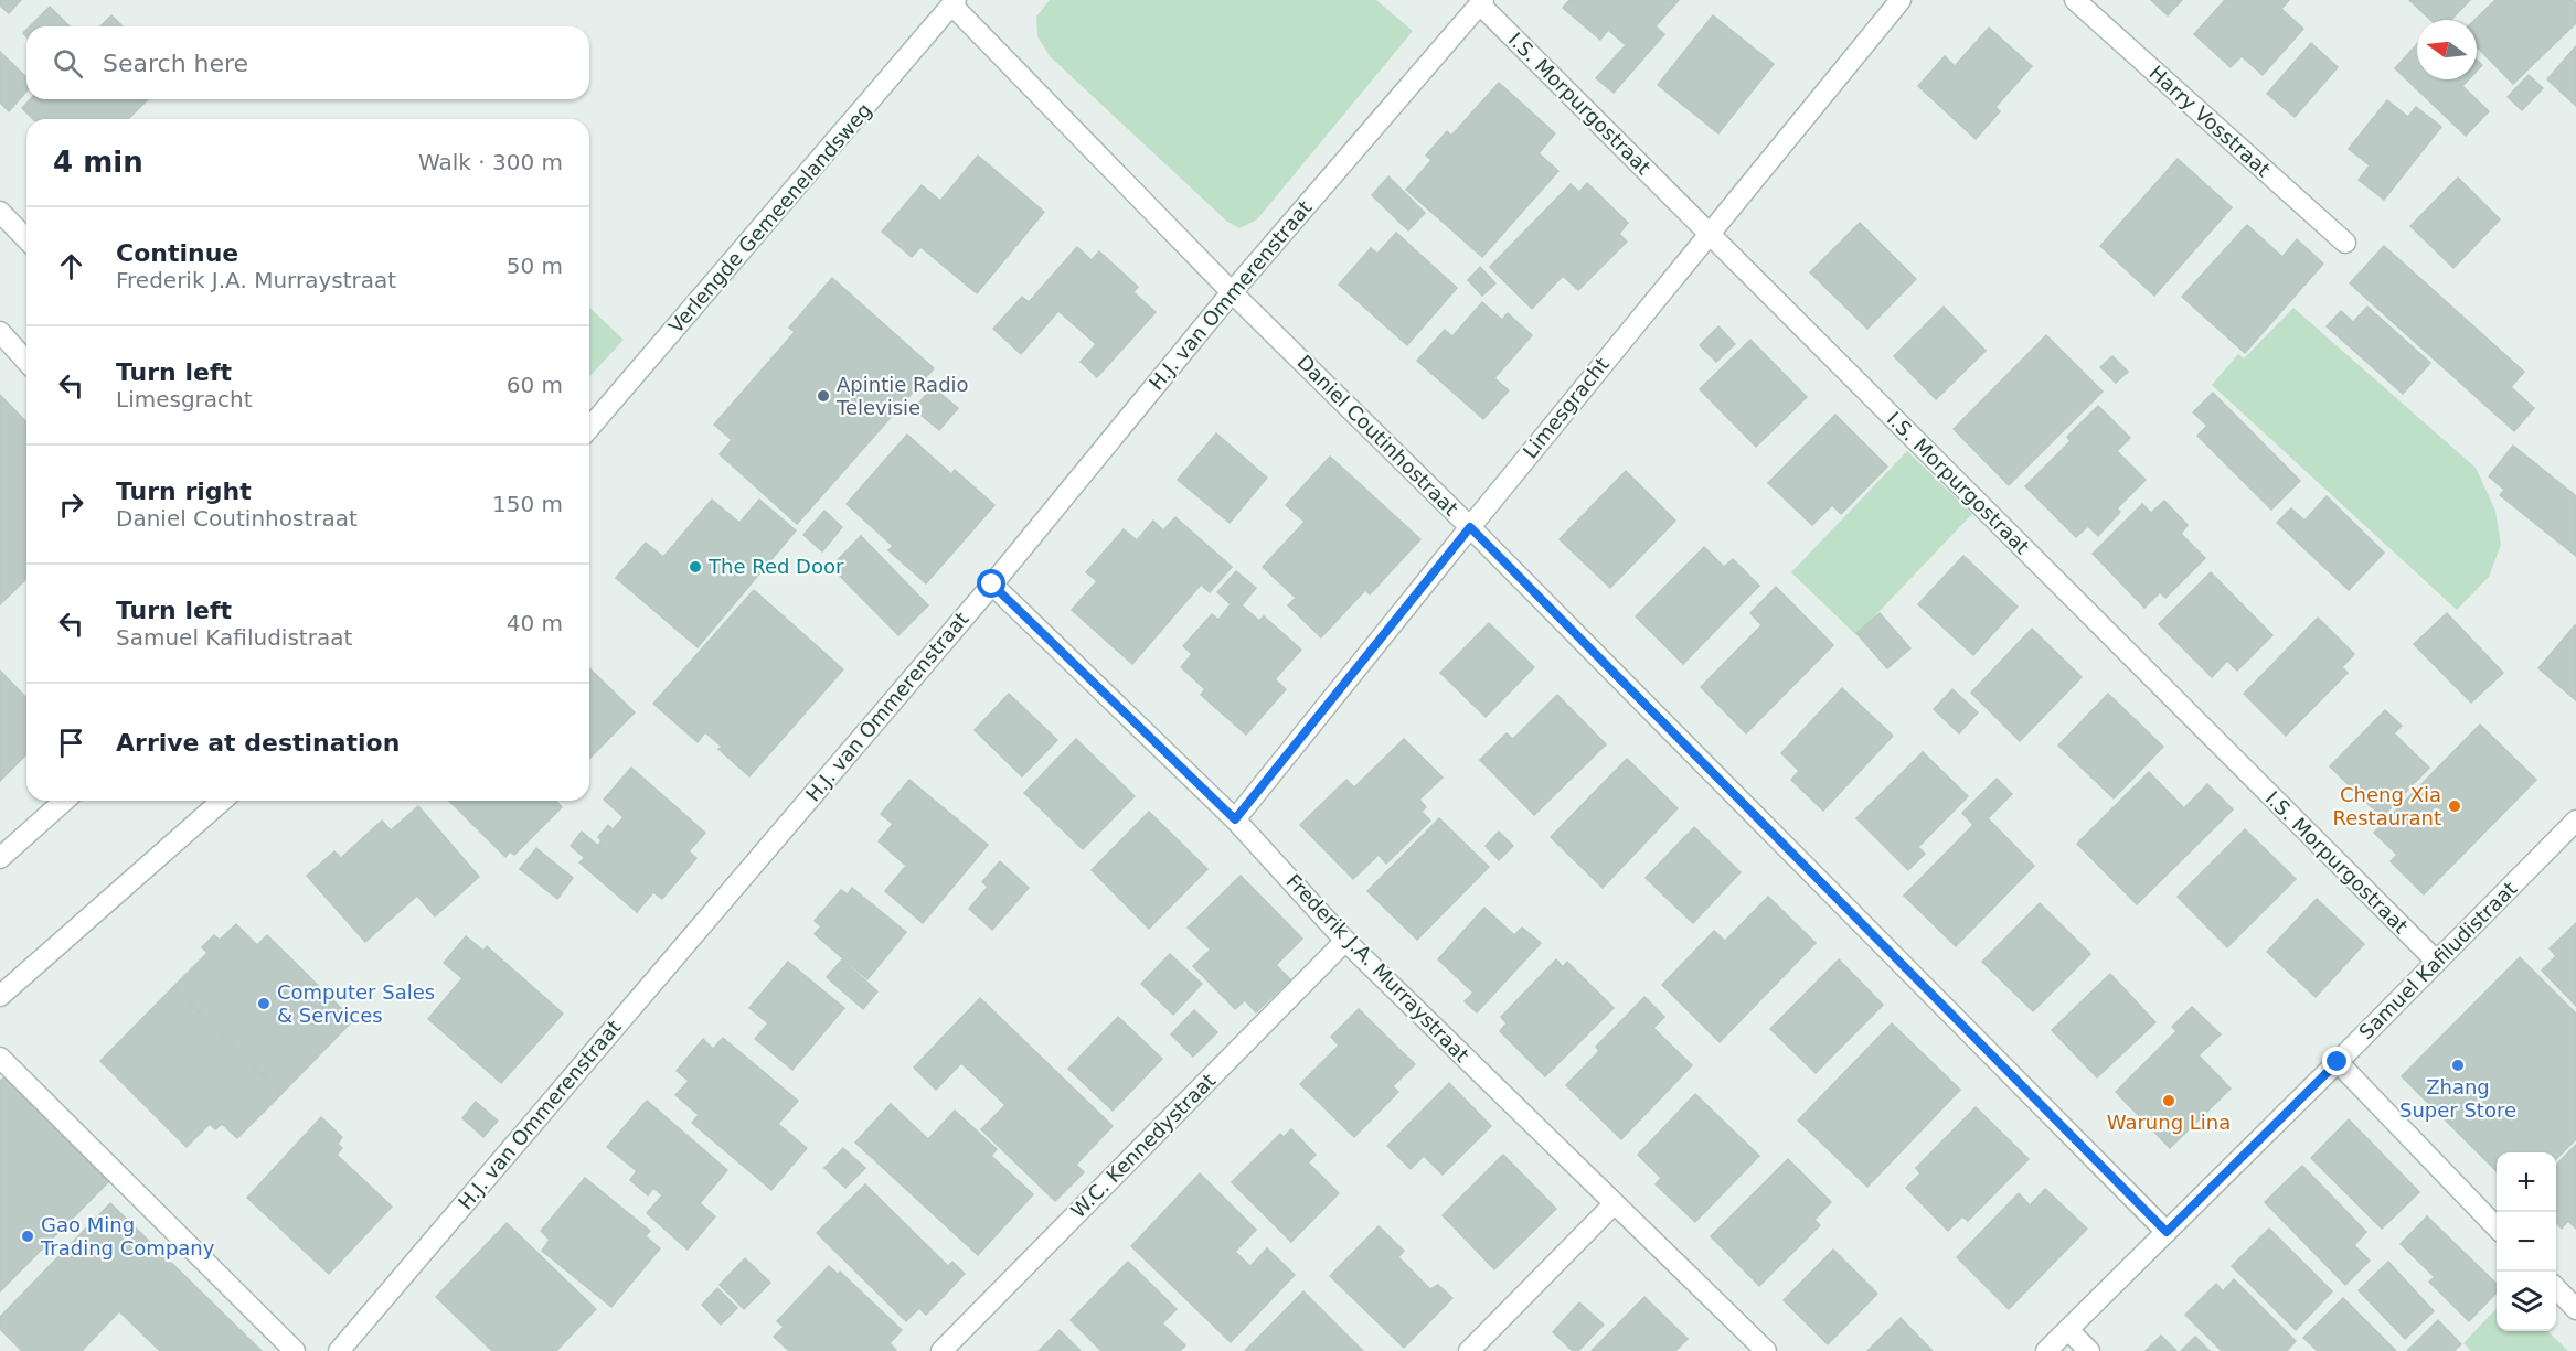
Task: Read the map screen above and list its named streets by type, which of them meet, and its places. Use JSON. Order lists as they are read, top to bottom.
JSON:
{
  "streets": {
    "street": [
      "I.S. Morpurgostraat",
      "Harry Vosstraat",
      "Verlengde Gemeenelandsweg",
      "H.J. van Ommerenstraat",
      "Limesgracht",
      "Daniel Coutinhostraat",
      "Samuel Kafiludistraat",
      "Frederik J.A. Murraystraat",
      "W.C. Kennedystraat"
    ]
  },
  "crossings": [
    ["I.S. Morpurgostraat", "H.J. van Ommerenstraat"],
    ["I.S. Morpurgostraat", "Limesgracht"],
    ["I.S. Morpurgostraat", "Samuel Kafiludistraat"],
    ["Verlengde Gemeenelandsweg", "Daniel Coutinhostraat"],
    ["H.J. van Ommerenstraat", "Daniel Coutinhostraat"],
    ["H.J. van Ommerenstraat", "Frederik J.A. Murraystraat"],
    ["Limesgracht", "Daniel Coutinhostraat"],
    ["Limesgracht", "Frederik J.A. Murraystraat"],
    ["Daniel Coutinhostraat", "Samuel Kafiludistraat"],
    ["Frederik J.A. Murraystraat", "W.C. Kennedystraat"]
  ],
  "places": [
    "Apintie Radio Televisie",
    "The Red Door",
    "Cheng Xia Restaurant",
    "Computer Sales & Services",
    "Zhang Super Store",
    "Warung Lina",
    "Gao Ming Trading Company"
  ],
  "north": "left",
  "page": {
    "search": "Search here",
    "heading": ["4 min", "Walk · 300 m"],
    "list": [
      ["Continue", "Frederik J.A. Murraystraat", "50 m"],
      ["Turn left", "Limesgracht", "60 m"],
      ["Turn right", "Daniel Coutinhostraat", "150 m"],
      ["Turn left", "Samuel Kafiludistraat", "40 m"],
      "Arrive at destination"
    ],
    "map_buttons": ["+", "−"]
  }
}
